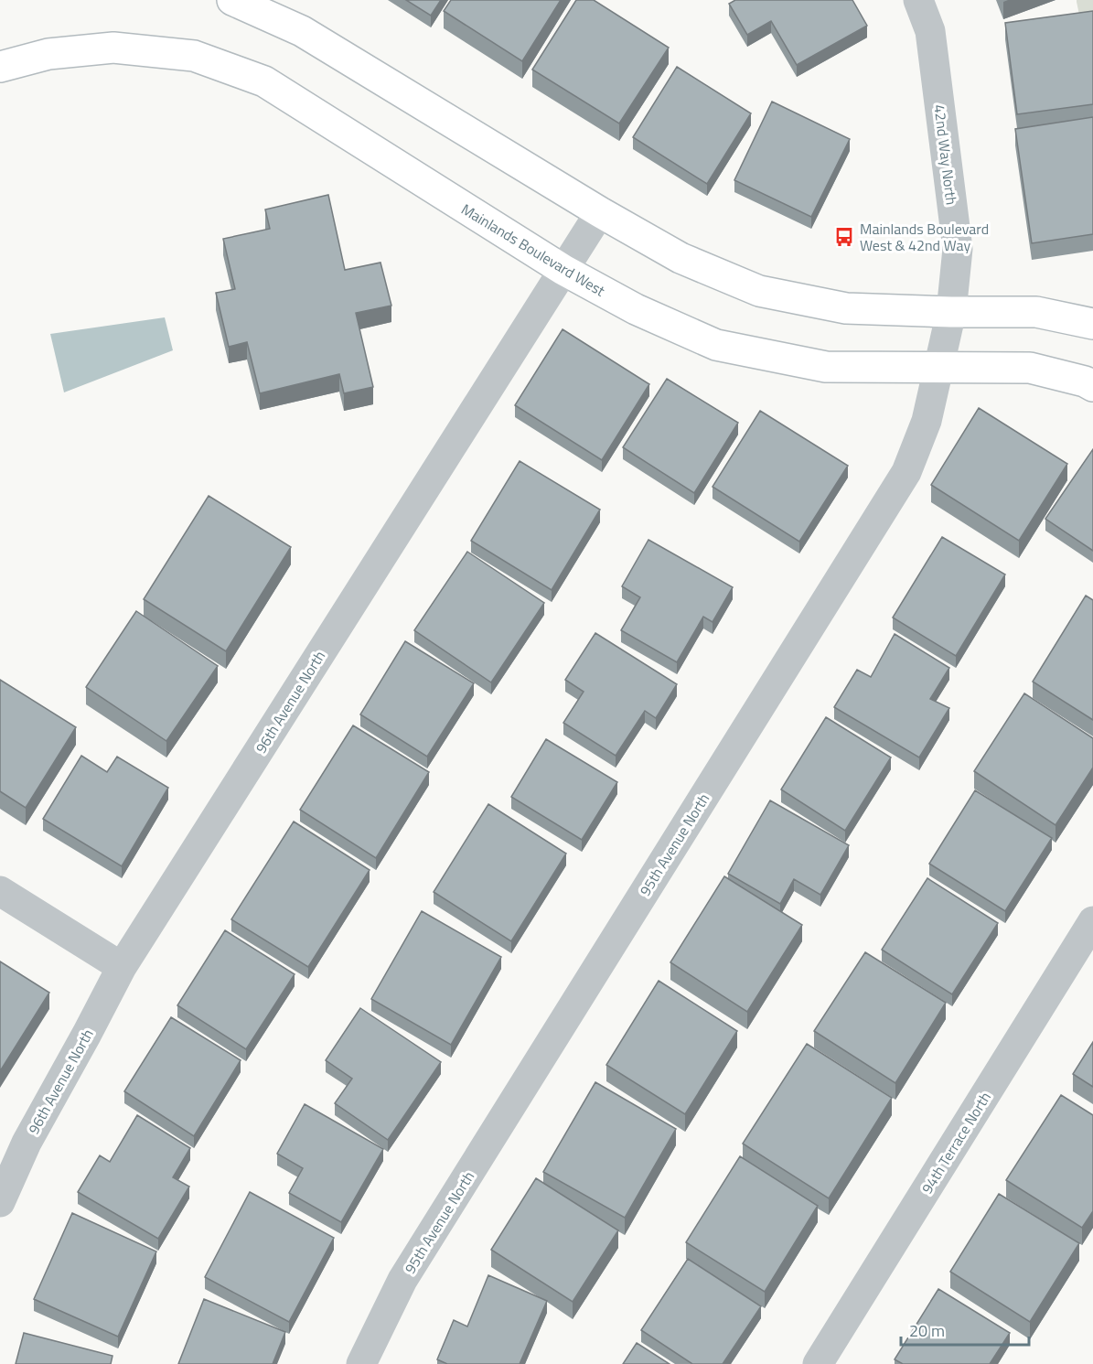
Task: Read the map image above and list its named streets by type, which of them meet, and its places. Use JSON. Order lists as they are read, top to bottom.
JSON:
{
  "streets": {
    "street": [
      "42nd Way North",
      "Mainlands Boulevard West",
      "96th Avenue North",
      "95th Avenue North",
      "94th Terrace North"
    ]
  },
  "crossings": [
    ["42nd Way North", "95th Avenue North"],
    ["Mainlands Boulevard West", "96th Avenue North"],
    ["Mainlands Boulevard West", "95th Avenue North"]
  ],
  "places": {
    "bus stop": ["Mainlands Boulevard West & 42nd Way"]
  },
  "scale_bar": "20 m"
}
